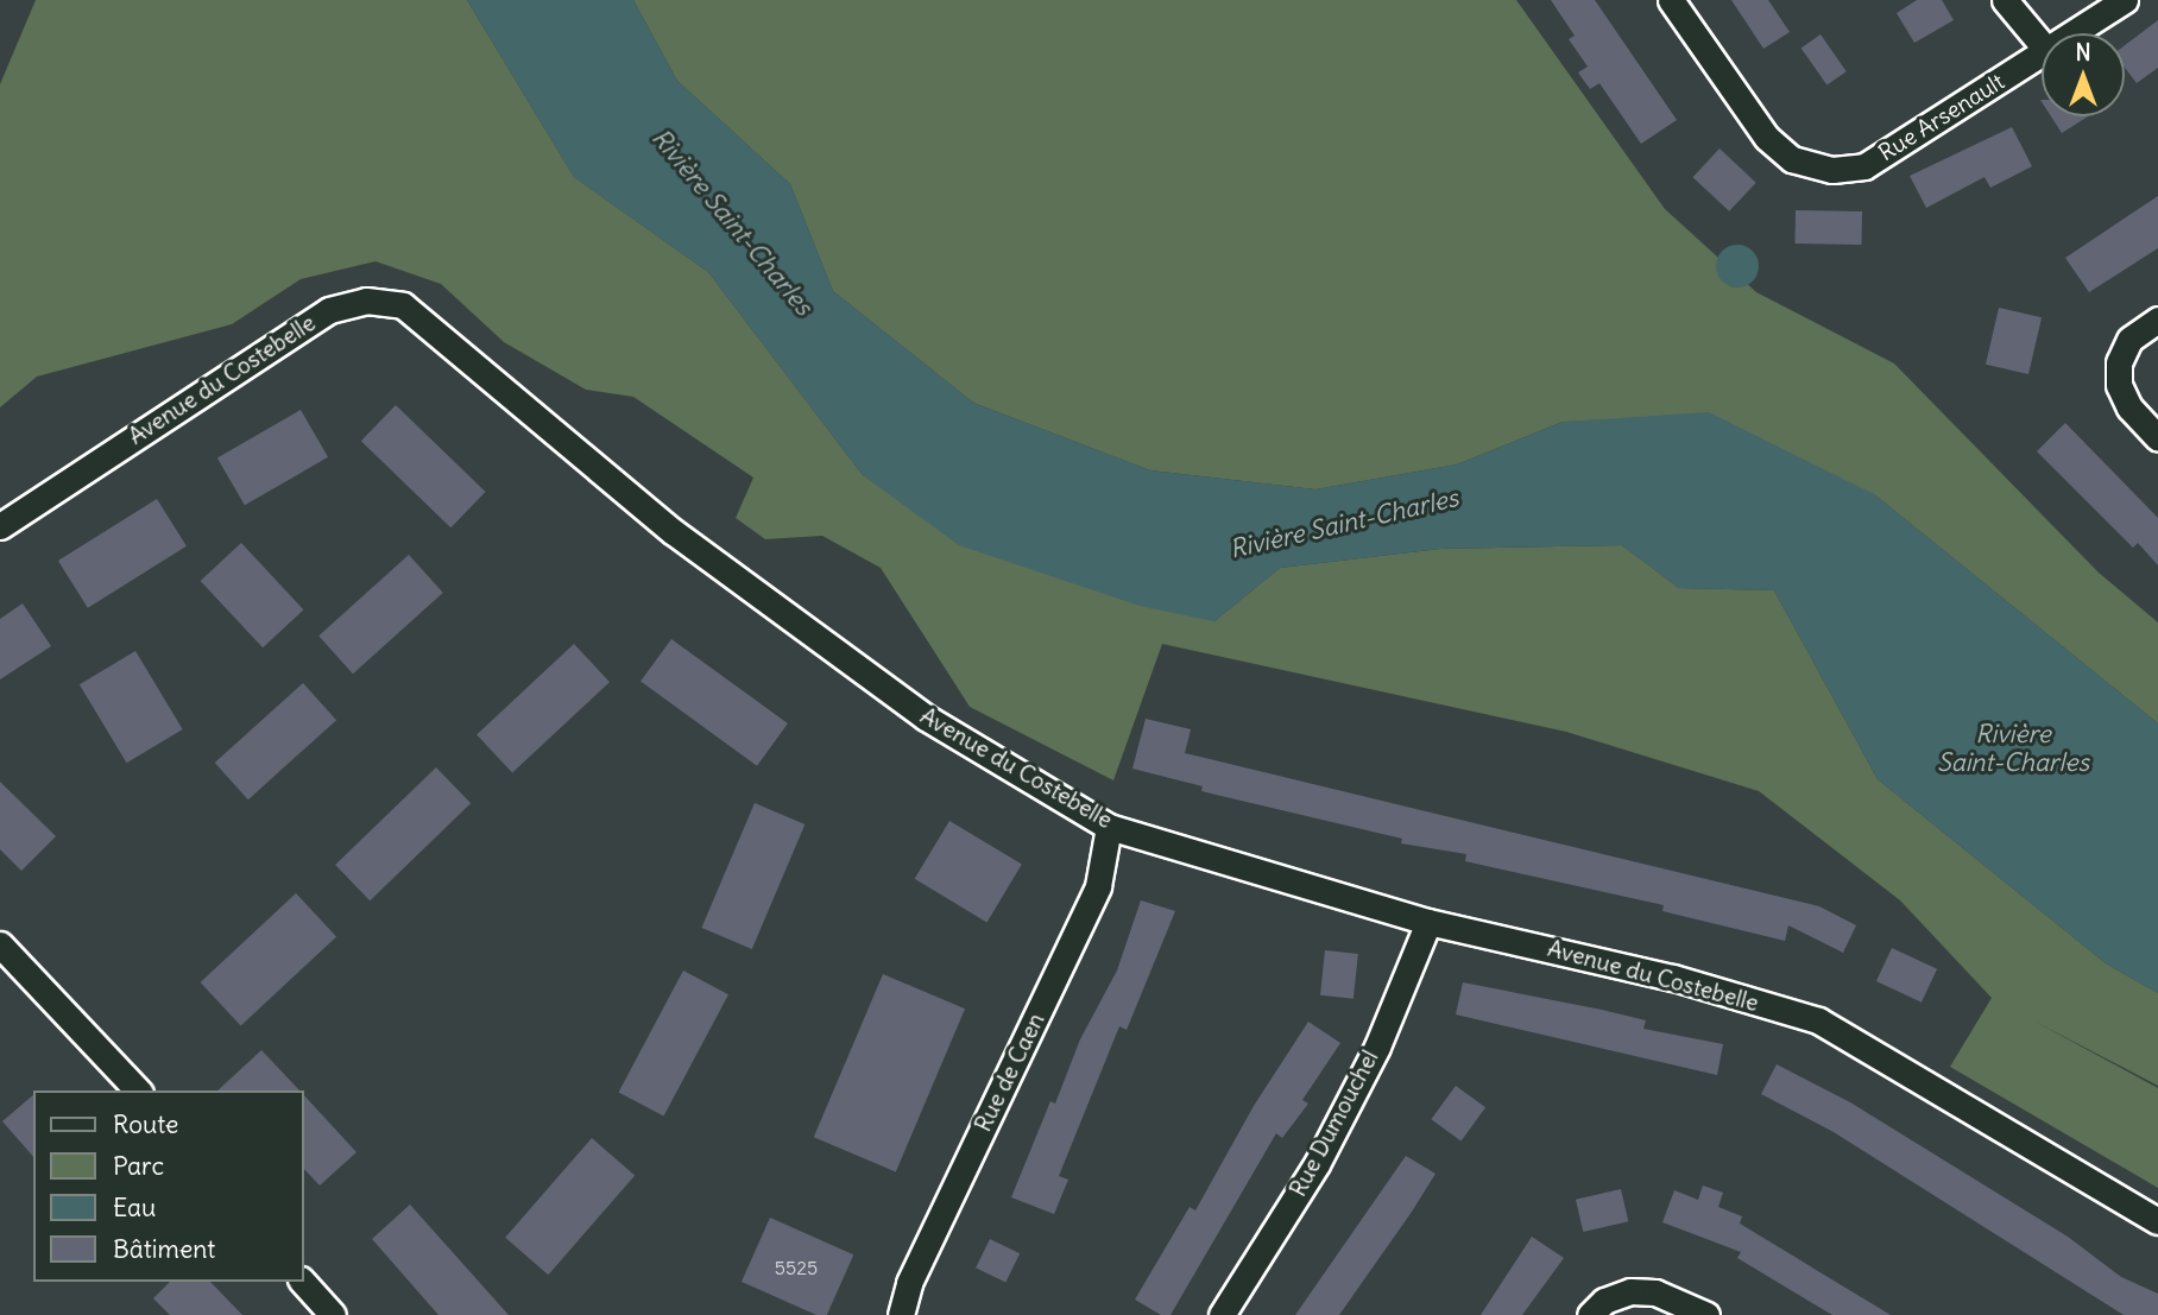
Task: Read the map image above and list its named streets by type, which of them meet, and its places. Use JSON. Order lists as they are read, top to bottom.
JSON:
{
  "streets": {
    "street": [
      "Rue Arsenault",
      "Avenue du Costebelle",
      "Rue de Caen",
      "Rue Dumouchel"
    ]
  },
  "crossings": [
    ["Avenue du Costebelle", "Rue de Caen"],
    ["Avenue du Costebelle", "Rue Dumouchel"]
  ],
  "water": ["Rivière Saint-Charles"],
  "house_numbers": ["5525"],
  "legend": [
    "Route",
    "Parc",
    "Eau",
    "Bâtiment"
  ],
  "north": "top"
}
